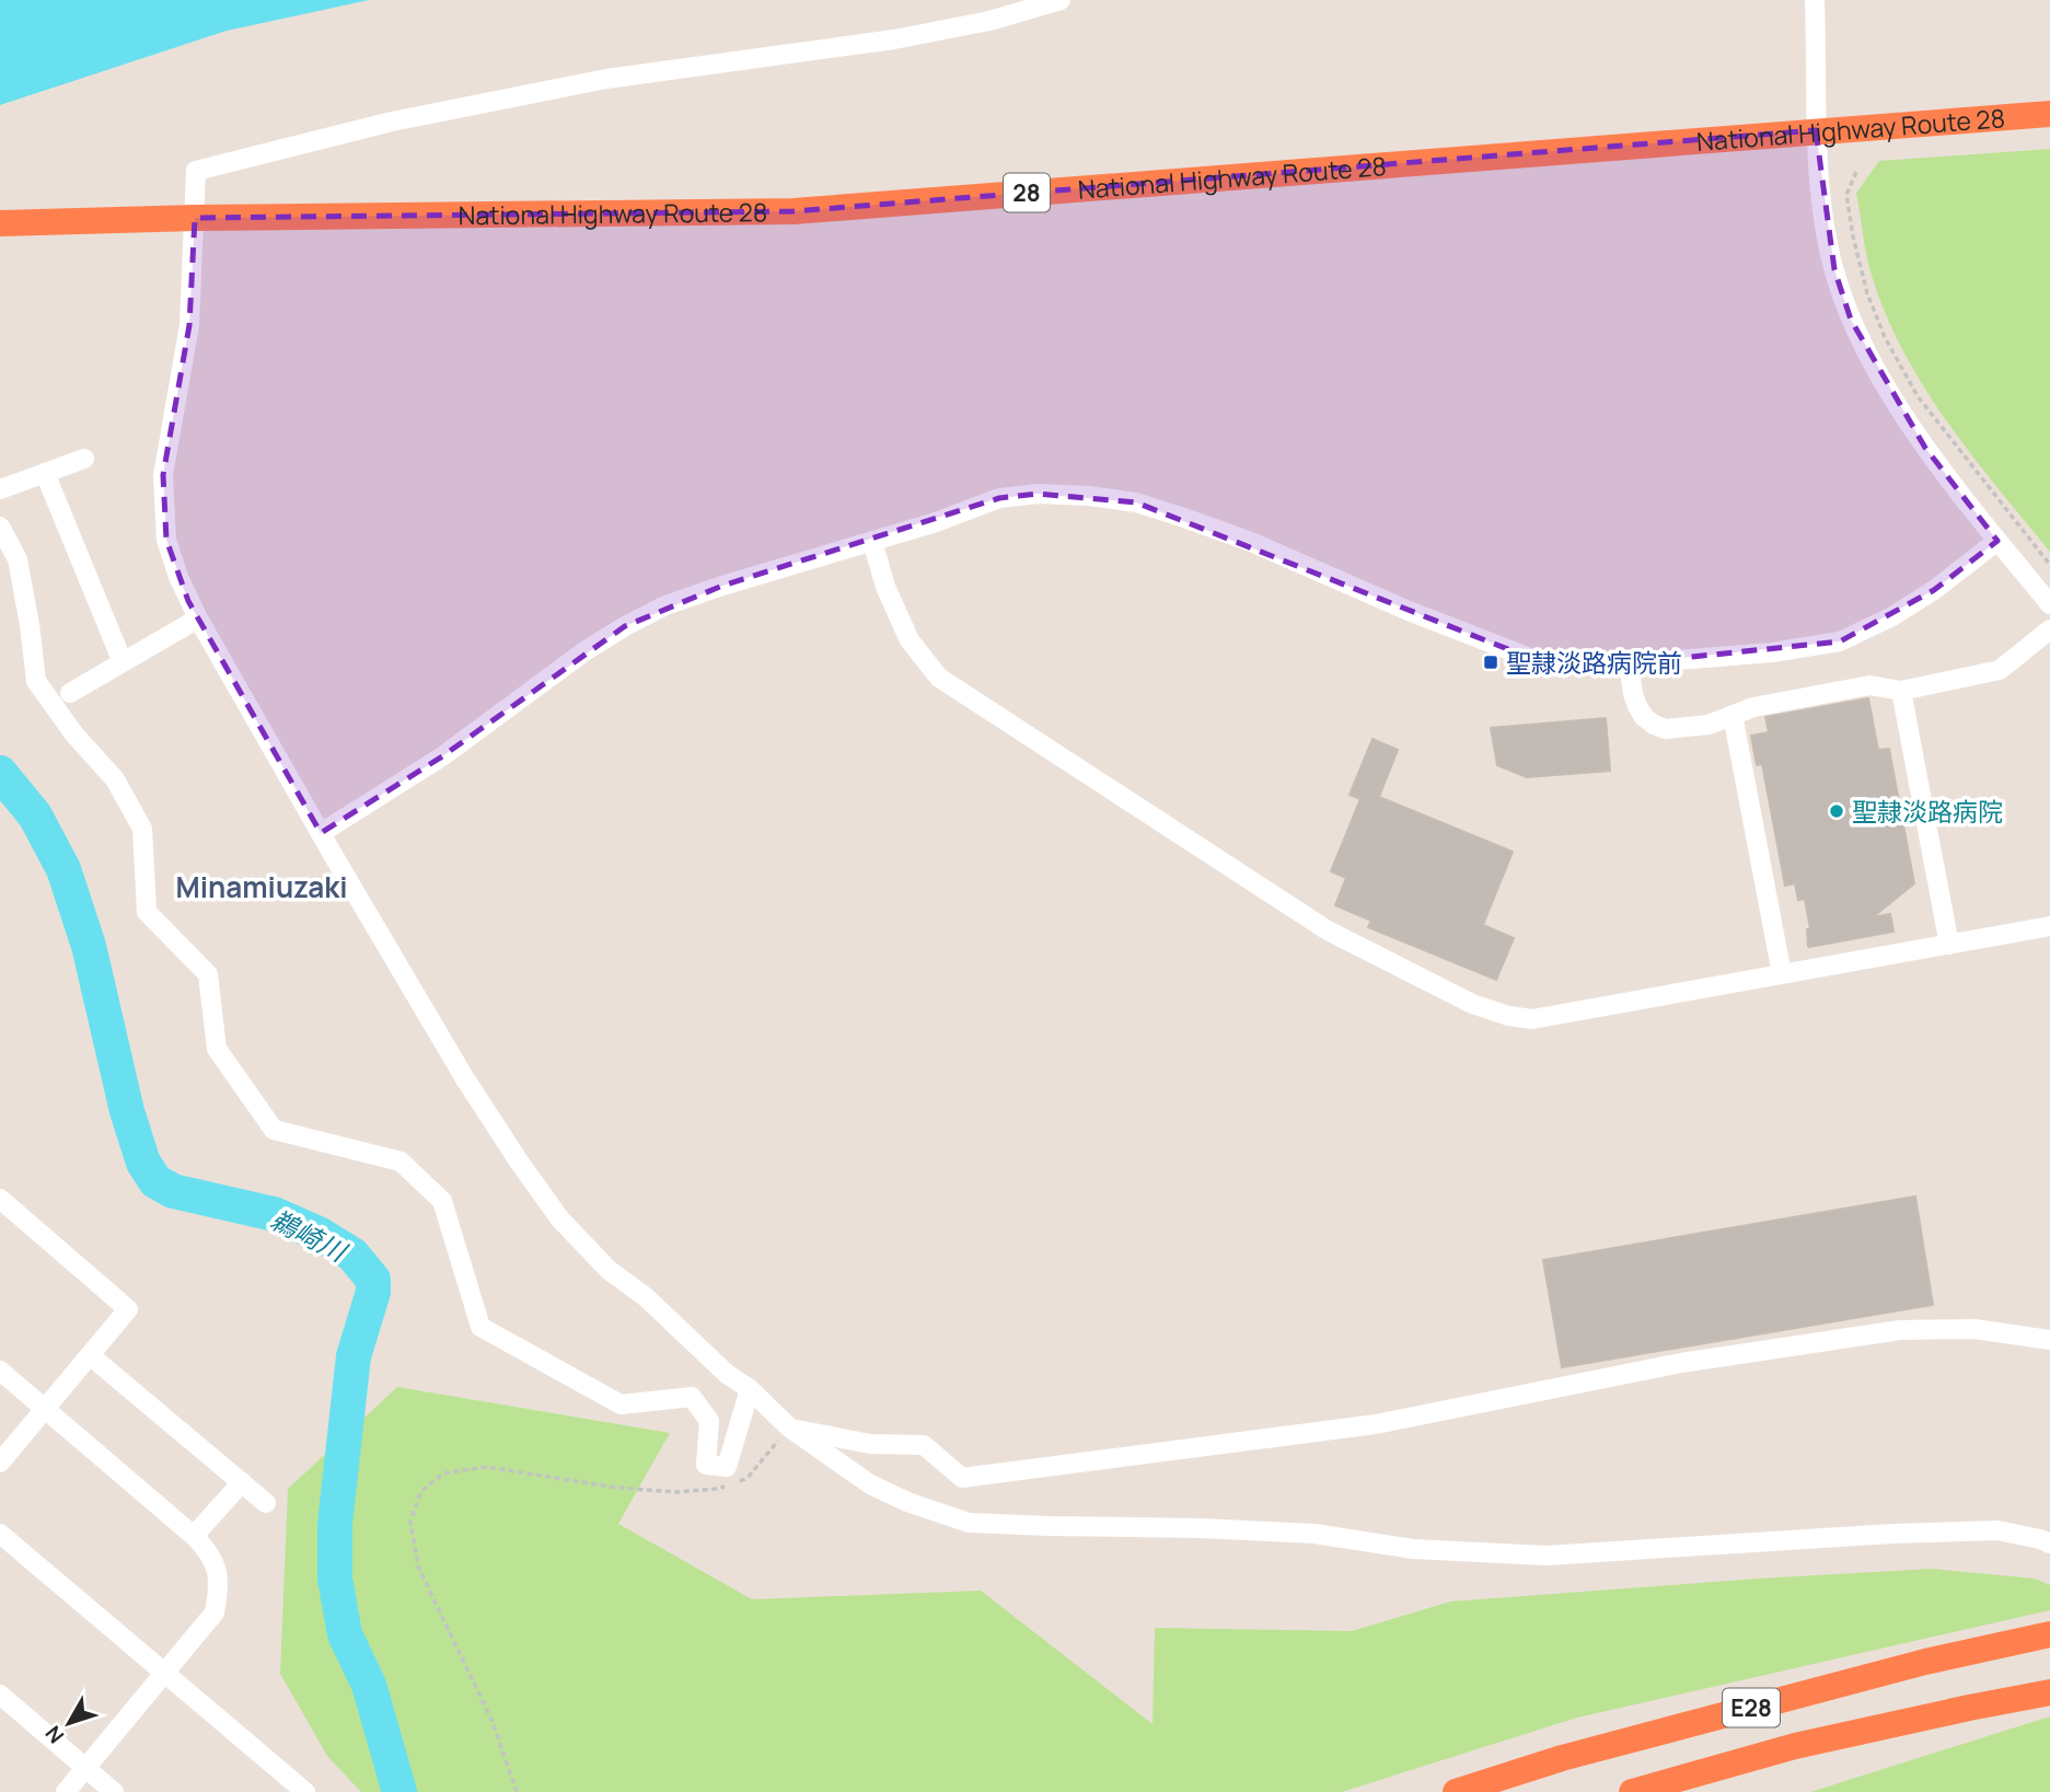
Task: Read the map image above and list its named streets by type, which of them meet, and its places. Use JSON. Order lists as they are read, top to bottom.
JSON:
{
  "streets": {
    "highway": ["National Highway Route 28", "28", "E28"]
  },
  "districts": ["Minamiuzaki"],
  "water": ["鵜崎川"],
  "places": {
    "transit": ["聖隷淡路病院前"],
    "other": ["聖隷淡路病院"]
  },
  "north": "bottom left"
}
